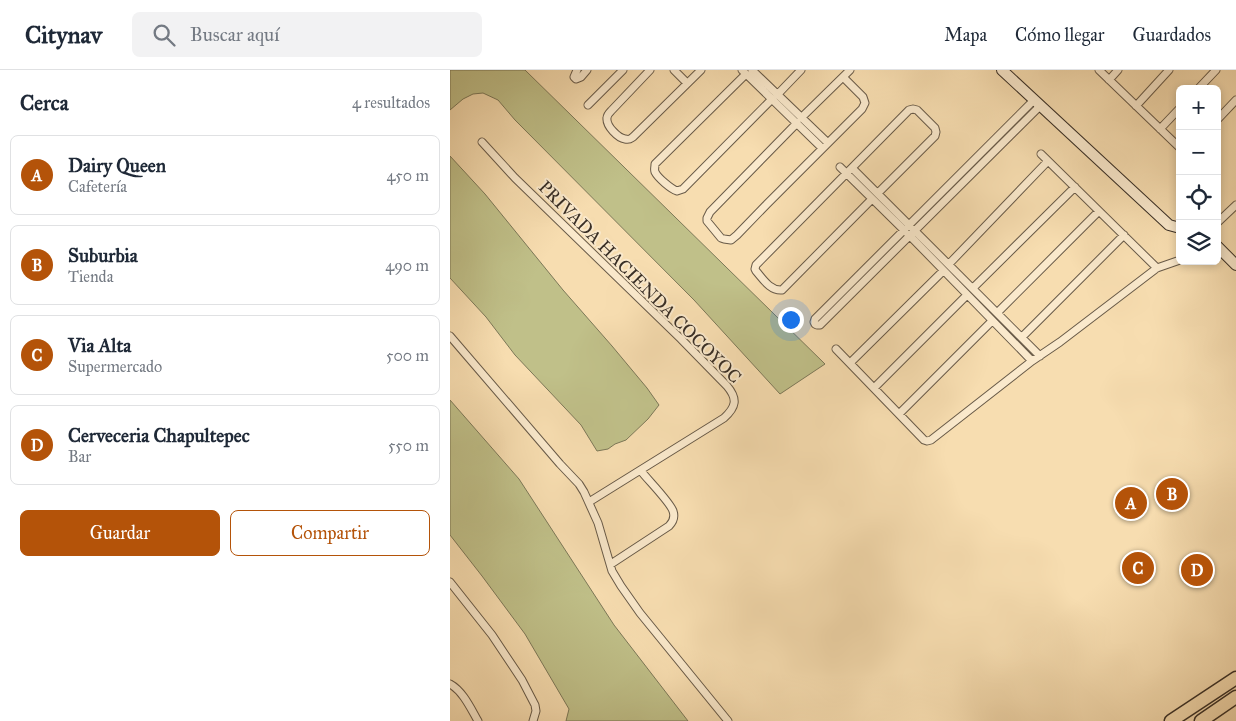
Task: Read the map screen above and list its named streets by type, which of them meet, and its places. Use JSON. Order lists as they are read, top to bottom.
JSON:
{
  "streets": {
    "street": ["PRIVADA HACIENDA COCOYOC"]
  },
  "page": {
    "header": "Citynav",
    "search": "Buscar aquí",
    "nav": ["Mapa", "Cómo llegar", "Guardados"],
    "heading": ["Cerca", "4 resultados"],
    "map_buttons": ["+", "−"],
    "list": [
      {
        "mark": "A",
        "name": "Dairy Queen",
        "note": "Cafetería",
        "value": "450 m"
      },
      {
        "mark": "B",
        "name": "Suburbia",
        "note": "Tienda",
        "value": "490 m"
      },
      {
        "mark": "C",
        "name": "Via Alta",
        "note": "Supermercado",
        "value": "500 m"
      },
      {
        "mark": "D",
        "name": "Cerveceria Chapultepec",
        "note": "Bar",
        "value": "550 m"
      }
    ],
    "pins": [
      "B",
      "A",
      "C",
      "D"
    ],
    "buttons": ["Guardar", "Compartir"]
  }
}
